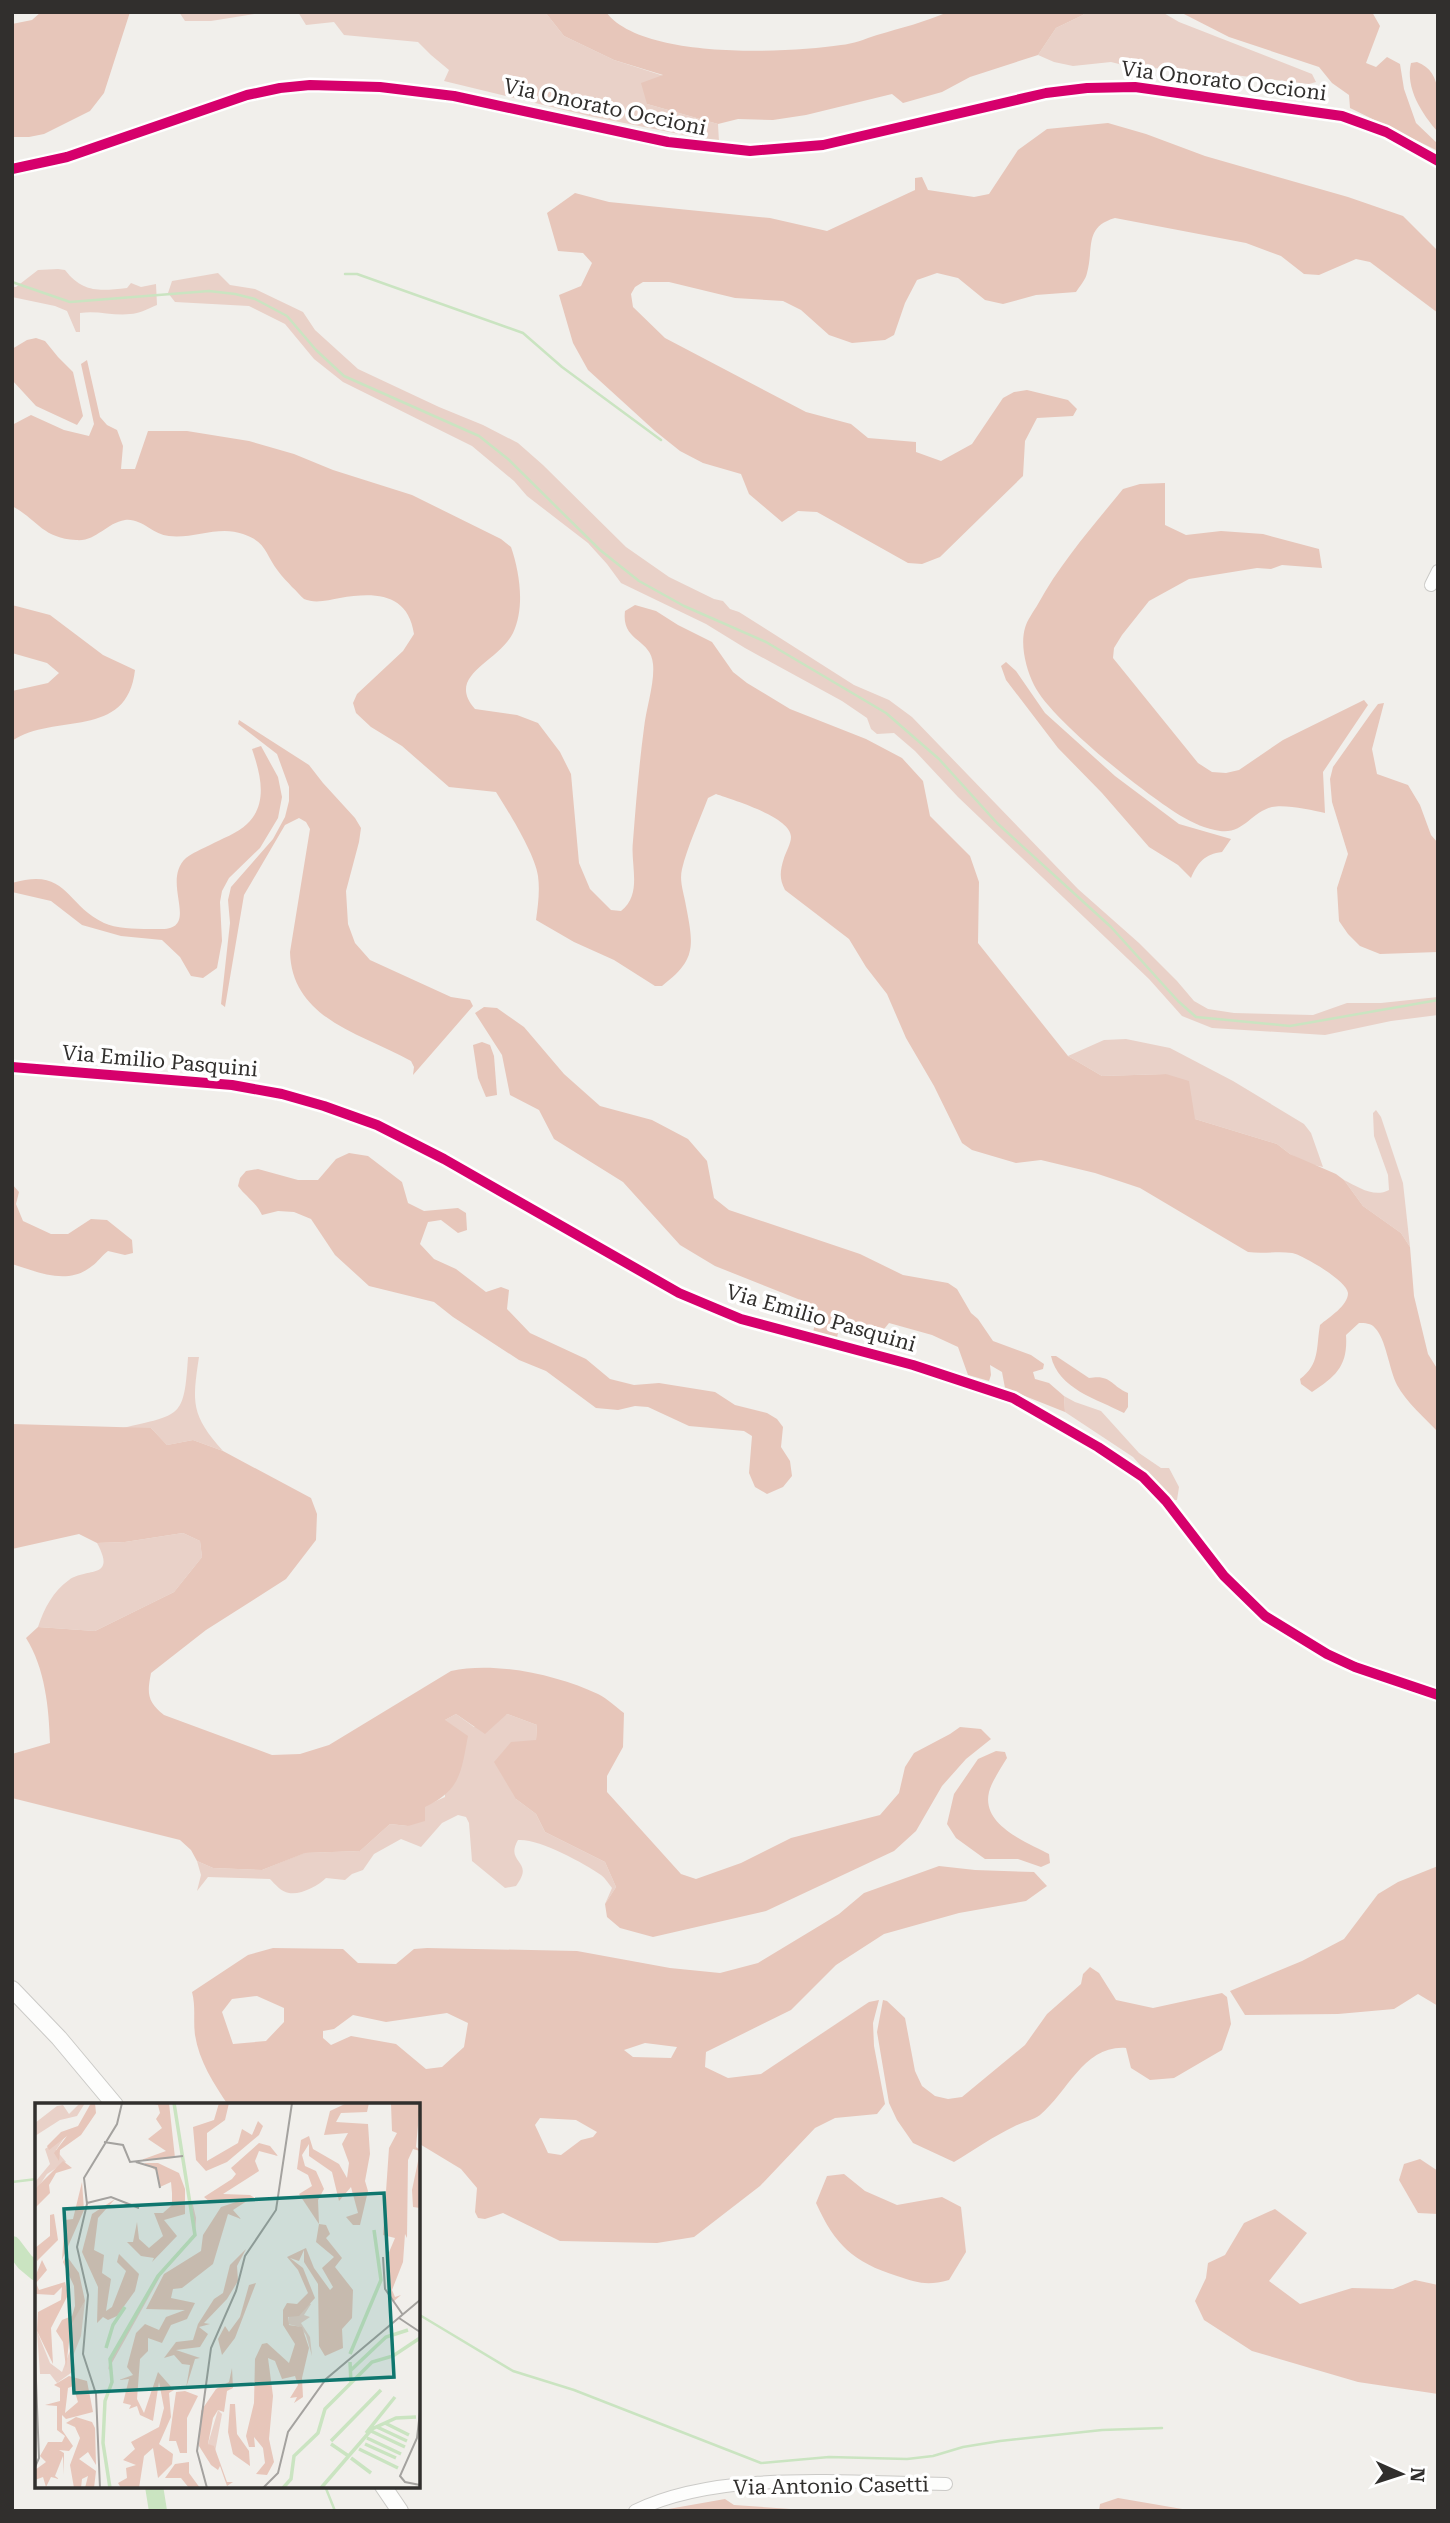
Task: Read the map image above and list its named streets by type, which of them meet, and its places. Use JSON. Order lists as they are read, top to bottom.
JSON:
{
  "streets": {
    "street": ["Via Onorato Occioni", "Via Emilio Pasquini", "Via Antonio Casetti"]
  },
  "north": "right"
}
